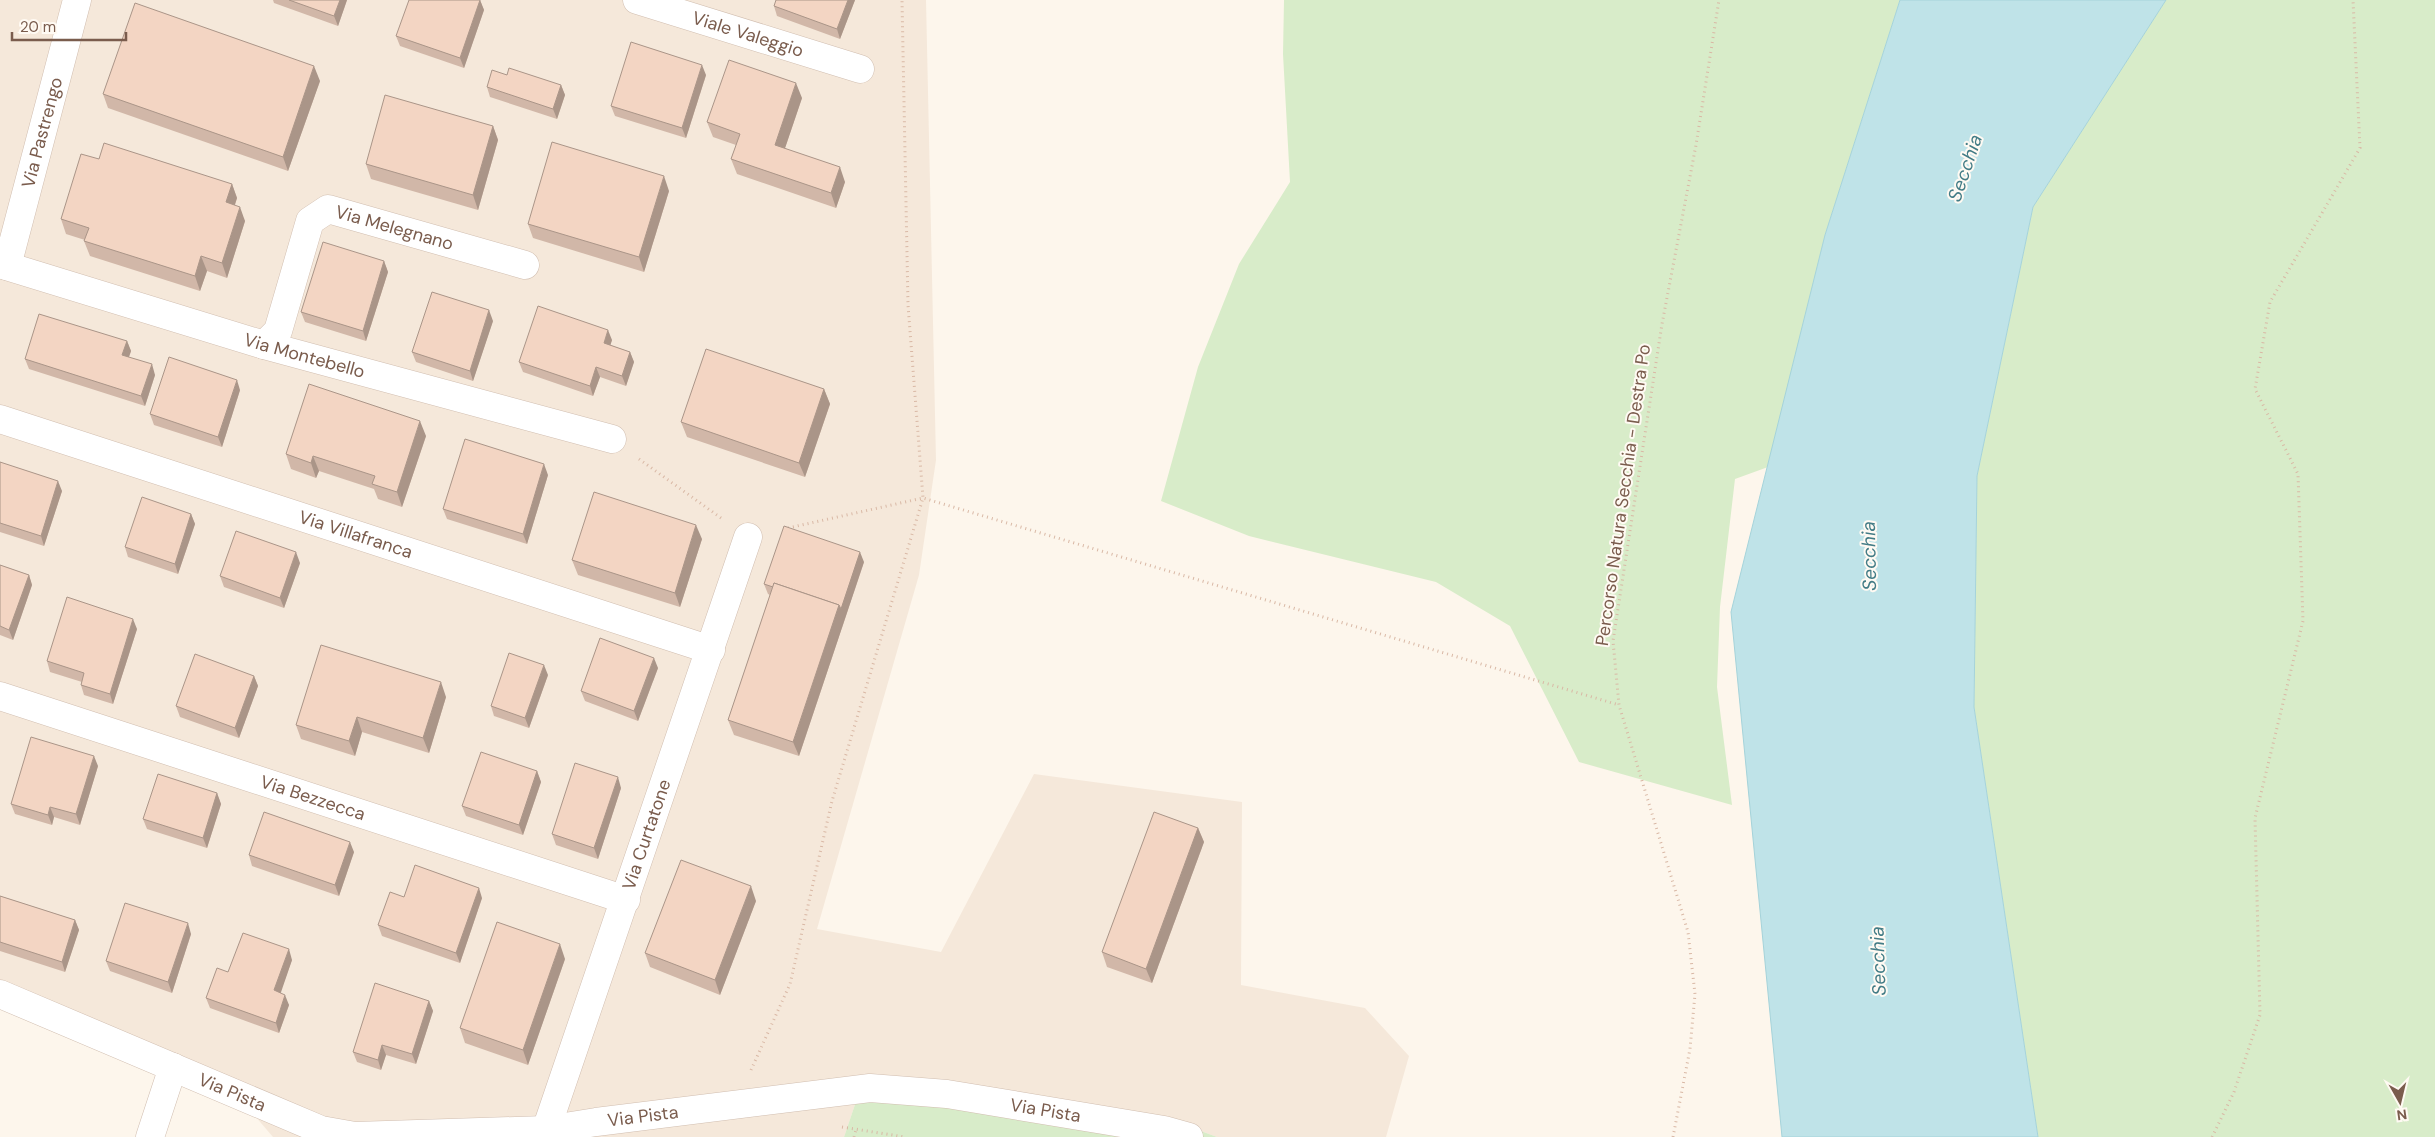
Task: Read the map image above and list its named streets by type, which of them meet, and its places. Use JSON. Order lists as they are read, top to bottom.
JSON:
{
  "streets": {
    "street": [
      "Viale Valeggio",
      "Via Pastrengo",
      "Via Melegnano",
      "Via Montebello",
      "Via Villafranca",
      "Via Bezzecca",
      "Via Curtatone",
      "Via Pista"
    ],
    "path": ["Percorso Natura Secchia - Destra Po"]
  },
  "crossings": [
    ["Via Pastrengo", "Via Montebello"],
    ["Via Melegnano", "Via Montebello"],
    ["Via Villafranca", "Via Curtatone"],
    ["Via Bezzecca", "Via Curtatone"],
    ["Via Curtatone", "Via Pista"]
  ],
  "water": ["Secchia"],
  "scale_bar": "20 m",
  "north": "bottom"
}
